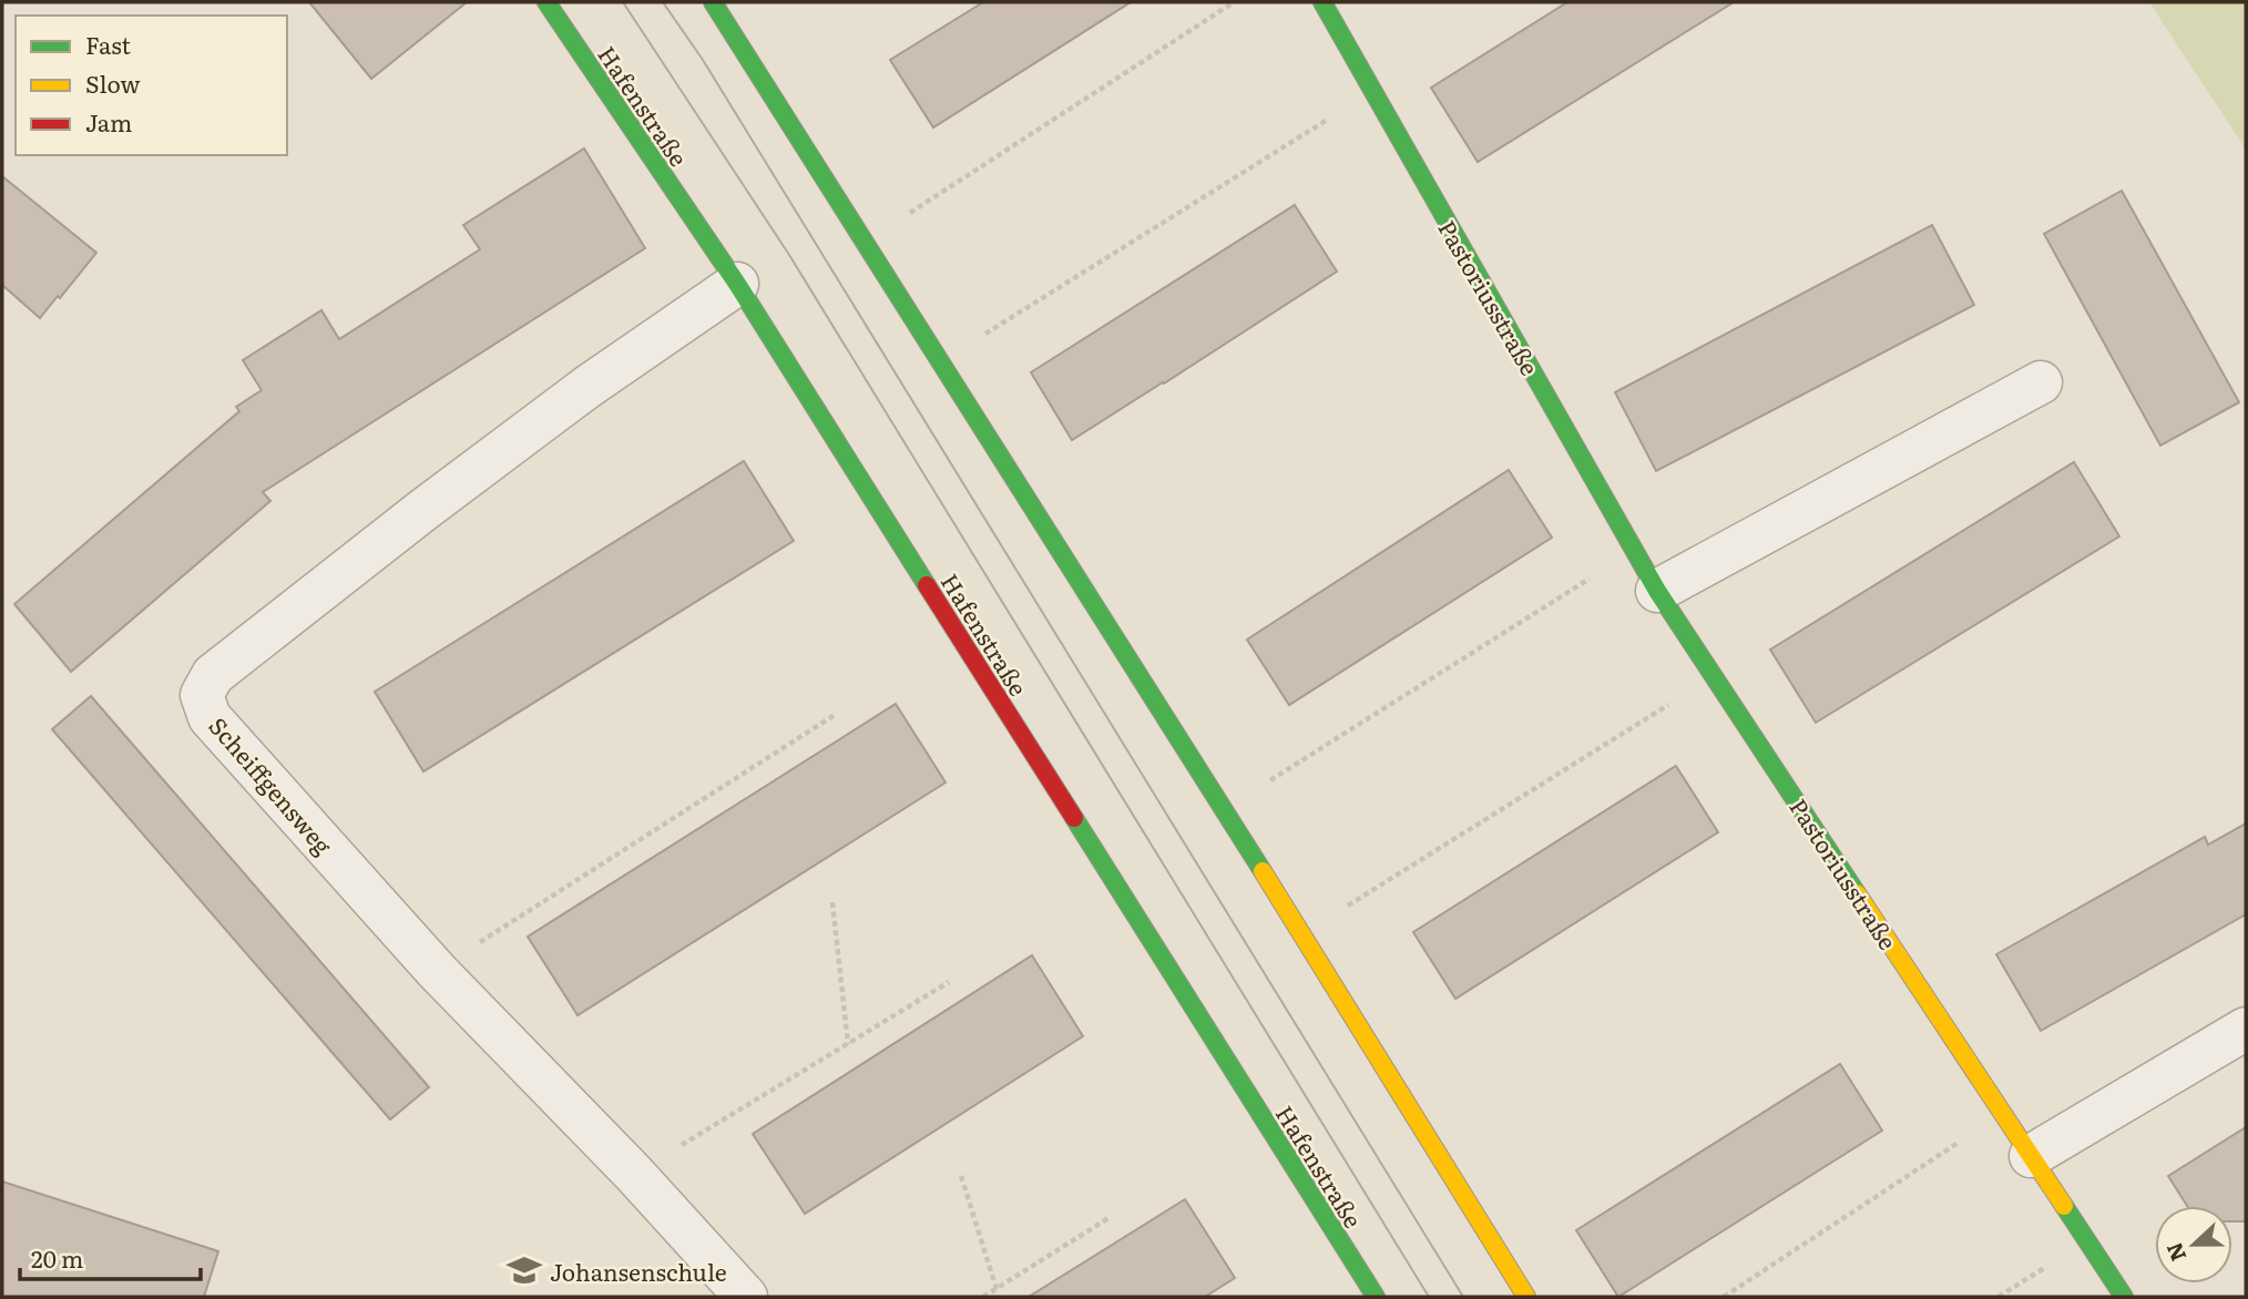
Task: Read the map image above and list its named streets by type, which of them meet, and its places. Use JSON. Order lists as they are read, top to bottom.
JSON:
{
  "streets": {
    "main road": ["Hafenstraße", "Pastoriusstraße"],
    "street": ["Scheiffgensweg"]
  },
  "crossings": [
    ["Hafenstraße", "Scheiffgensweg"]
  ],
  "places": {
    "school or university": ["Johansenschule"]
  },
  "legend": ["Fast", "Slow", "Jam"],
  "scale_bar": "20 m",
  "north": "left"
}
